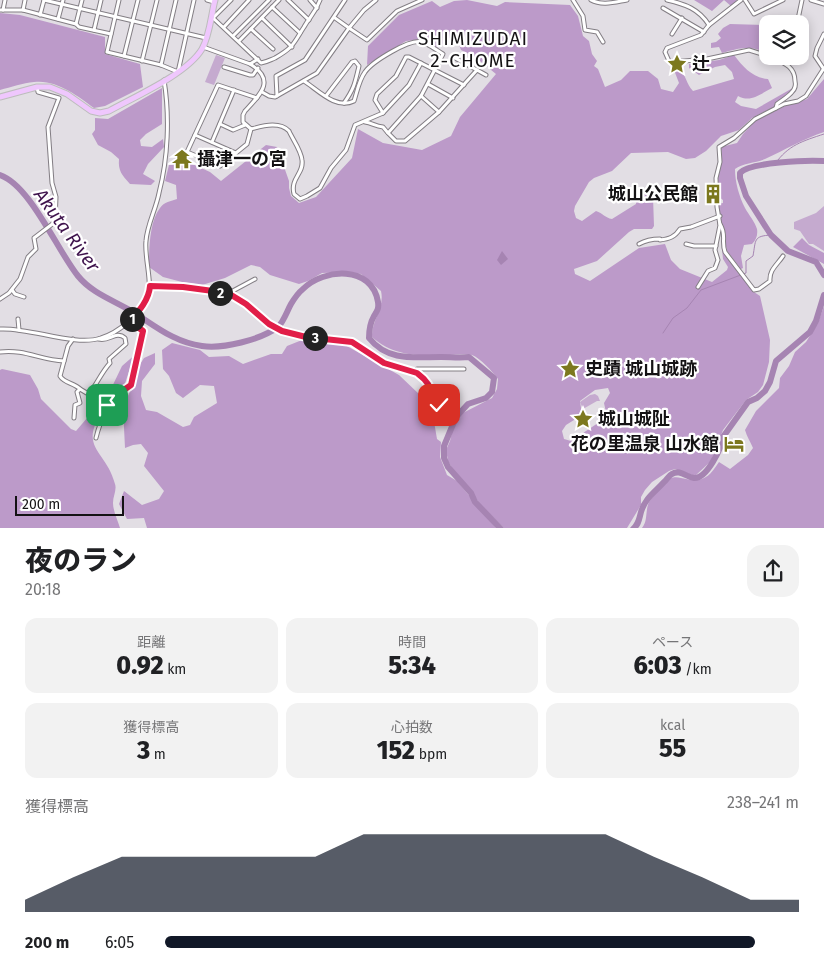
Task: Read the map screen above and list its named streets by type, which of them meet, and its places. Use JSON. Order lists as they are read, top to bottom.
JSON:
{
  "districts": ["SHIMIZUDAI 2-CHOME"],
  "water": ["Akuta River"],
  "places": {
    "place": ["辻", "史蹟 城山城跡", "城山城阯"],
    "temple": ["攝津一の宮"],
    "building": ["城山公民館"],
    "hotel": ["花の里温泉 山水館"]
  },
  "scale_bar": "200 m",
  "page": {
    "pins": ["2", "1", "3"],
    "scale": "200 m",
    "heading": ["夜のラン", "20:18"],
    "stats": [
      ["距離", "0.92 km"],
      ["時間", "5:34"],
      ["ペース", "6:03 /km"],
      ["獲得標高", "3 m"],
      ["心拍数", "152 bpm"],
      ["kcal", "55"]
    ],
    "chart": ["獲得標高", "238–241 m"],
    "list": [
      {
        "name": "200 m",
        "note": "6:05"
      }
    ]
  }
}
